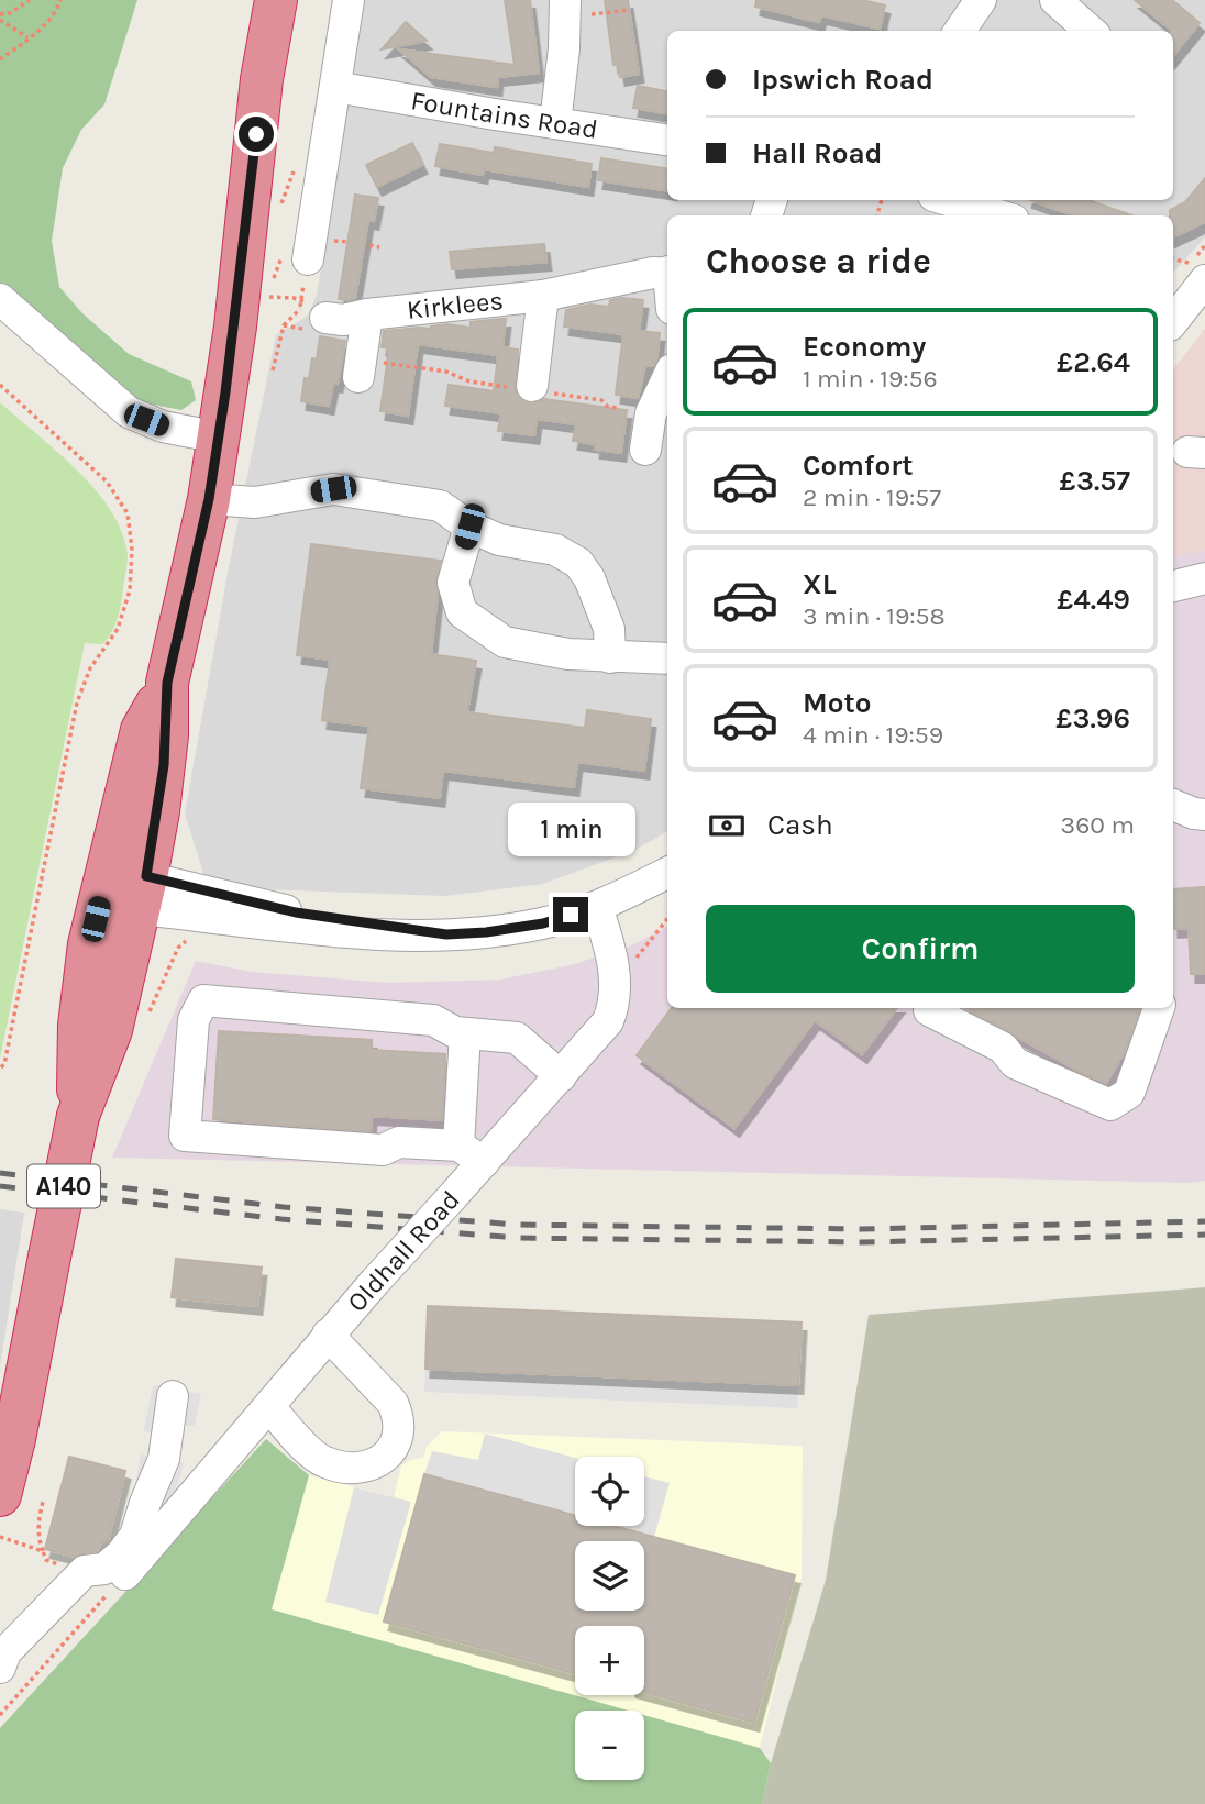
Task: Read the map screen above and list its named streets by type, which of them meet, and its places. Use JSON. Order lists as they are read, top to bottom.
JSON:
{
  "streets": {
    "highway": ["A140"],
    "street": ["Fountains Road", "Kirklees", "Oldhall Road"]
  },
  "page": {
    "banner": ["Ipswich Road", "Hall Road"],
    "heading": "Choose a ride",
    "list": [
      {
        "name": "Economy",
        "note": "1 min · 19:56",
        "value": "£2.64"
      },
      {
        "name": "Comfort",
        "note": "2 min · 19:57",
        "value": "£3.57"
      },
      {
        "name": "XL",
        "note": "3 min · 19:58",
        "value": "£4.49"
      },
      {
        "name": "Moto",
        "note": "4 min · 19:59",
        "value": "£3.96"
      }
    ],
    "pay": ["Cash", "360 m"],
    "bubble": "1 min",
    "buttons": "Confirm",
    "map_buttons": ["+", "−"]
  }
}
